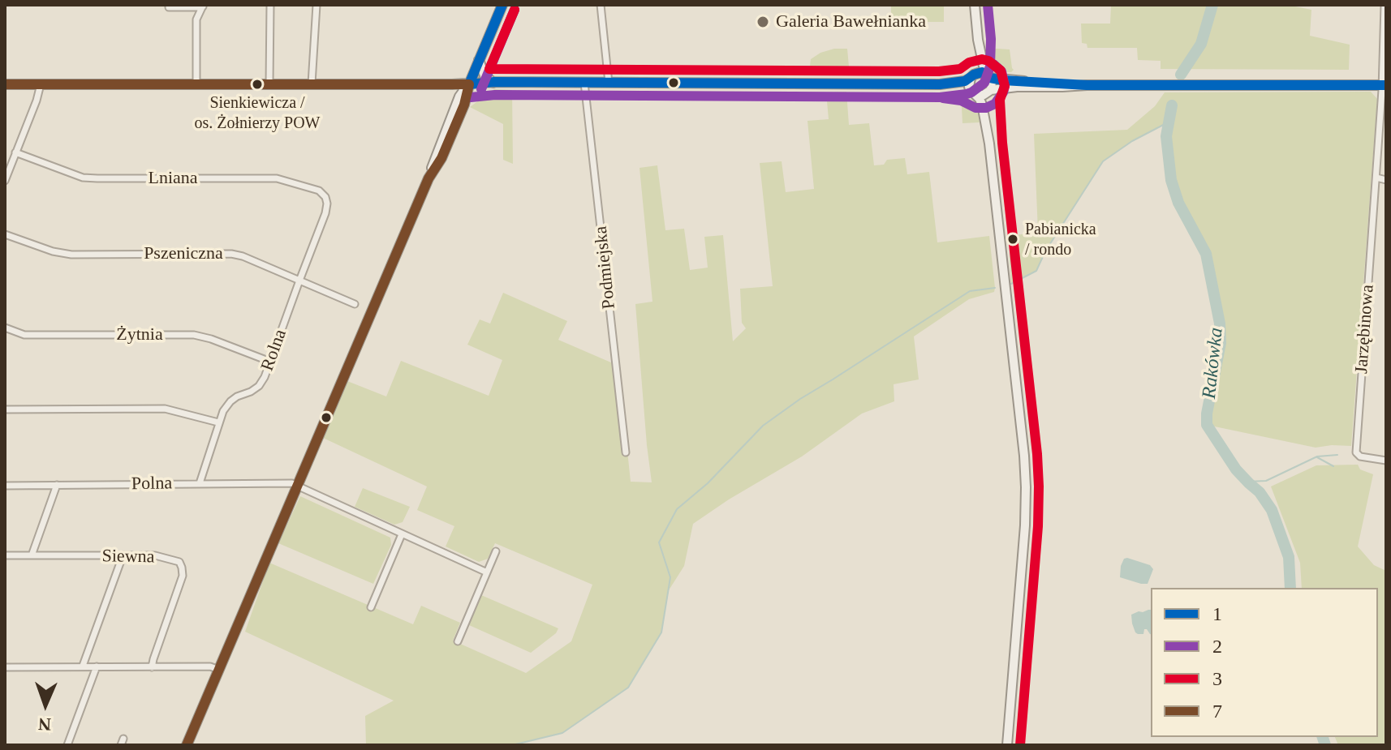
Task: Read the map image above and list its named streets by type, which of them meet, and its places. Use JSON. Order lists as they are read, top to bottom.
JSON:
{
  "streets": {
    "street": [
      "Lniana",
      "Pszeniczna",
      "Podmiejska",
      "Jarzębinowa",
      "Żytnia",
      "Rolna",
      "Polna",
      "Siewna"
    ]
  },
  "crossings": [
    ["Lniana", "Rolna"],
    ["Pszeniczna", "Rolna"],
    ["Żytnia", "Rolna"],
    ["Rolna", "Polna"]
  ],
  "water": ["Rakówka"],
  "places": ["Galeria Bawełnianka", "Sienkiewicza / os. Żołnierzy POW", "Pabianicka / rondo"],
  "lines": [
    "transit line 1",
    "transit line 2",
    "transit line 3",
    "transit line 7"
  ],
  "legend": [
    "1",
    "2",
    "3",
    "7"
  ],
  "north": "bottom"
}
